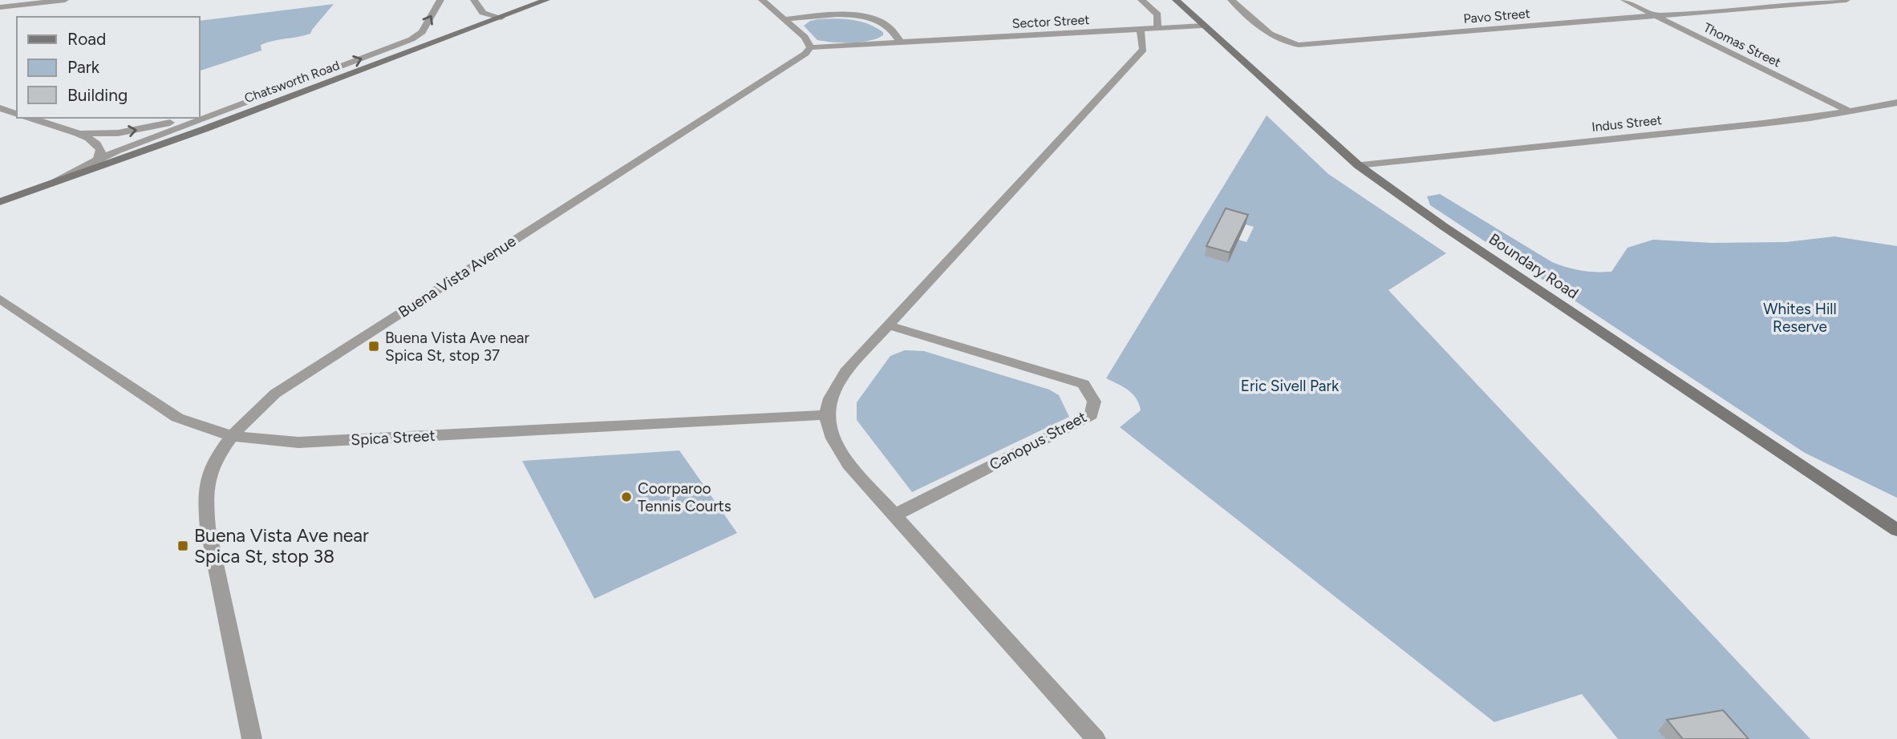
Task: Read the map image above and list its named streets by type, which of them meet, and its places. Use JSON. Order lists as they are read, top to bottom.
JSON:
{
  "streets": {
    "main road": ["Chatsworth Road", "Boundary Road"],
    "street": [
      "Pavo Street",
      "Sector Street",
      "Thomas Street",
      "Indus Street",
      "Buena Vista Avenue",
      "Spica Street",
      "Canopus Street"
    ]
  },
  "crossings": [
    ["Pavo Street", "Thomas Street"],
    ["Sector Street", "Boundary Road"],
    ["Sector Street", "Buena Vista Avenue"],
    ["Thomas Street", "Indus Street"],
    ["Indus Street", "Boundary Road"],
    ["Buena Vista Avenue", "Spica Street"]
  ],
  "parks": ["Whites Hill Reserve", "Eric Sivell Park"],
  "places": {
    "transit": ["Buena Vista Ave near Spica St, stop 37", "Buena Vista Ave near Spica St, stop 38"],
    "other": ["Coorparoo Tennis Courts"]
  },
  "legend": ["Road", "Park", "Building"]
}
